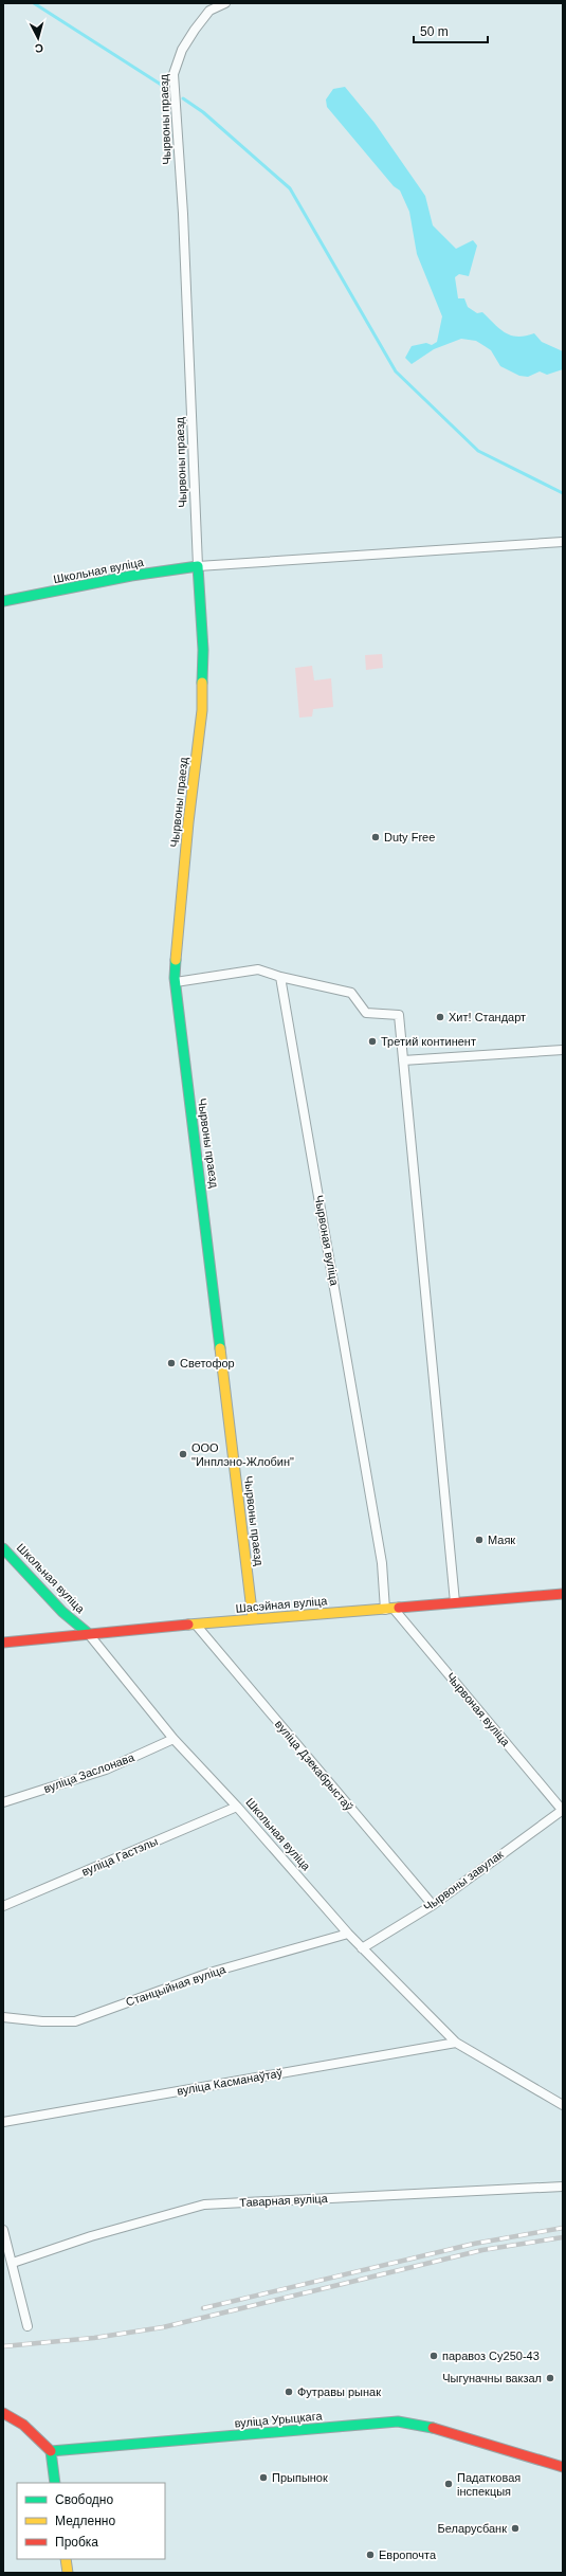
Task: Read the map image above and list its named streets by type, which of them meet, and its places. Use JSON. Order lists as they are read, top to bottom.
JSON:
{
  "streets": {
    "street": [
      "Чырвоны праезд",
      "Школьная вуліца",
      "Чырвоная вуліца",
      "Шасэйная вуліца",
      "вуліца Дзекабрыстаў",
      "вуліца Заслонава",
      "вуліца Гастэлы",
      "Чырвоны завулак",
      "Станцыйная вуліца",
      "вуліца Касманаўтаў",
      "Таварная вуліца",
      "вуліца Урыцкага"
    ]
  },
  "crossings": [
    ["Чырвоны праезд", "Школьная вуліца"],
    ["Чырвоны праезд", "Шасэйная вуліца"],
    ["Школьная вуліца", "Шасэйная вуліца"],
    ["Школьная вуліца", "вуліца Заслонава"],
    ["Школьная вуліца", "вуліца Гастэлы"],
    ["Школьная вуліца", "Чырвоны завулак"],
    ["Школьная вуліца", "Станцыйная вуліца"],
    ["Школьная вуліца", "вуліца Касманаўтаў"],
    ["Чырвоная вуліца", "Шасэйная вуліца"],
    ["Чырвоная вуліца", "Чырвоны завулак"],
    ["Шасэйная вуліца", "вуліца Дзекабрыстаў"],
    ["вуліца Дзекабрыстаў", "Чырвоны завулак"]
  ],
  "places": [
    "Duty Free",
    "Хит! Стандарт",
    "Третий континент",
    "Светофор",
    "ООО \"Инплэно-Жлобин\"",
    "Маяк",
    "паравоз Су250-43",
    "Чыгуначны вакзал",
    "Футравы рынак",
    "Прыпынок",
    "Падатковая інспекцыя",
    "Беларусбанк",
    "Европочта"
  ],
  "legend": ["Свободно", "Медленно", "Пробка"],
  "scale_bar": "50 m",
  "north": "bottom"
}
